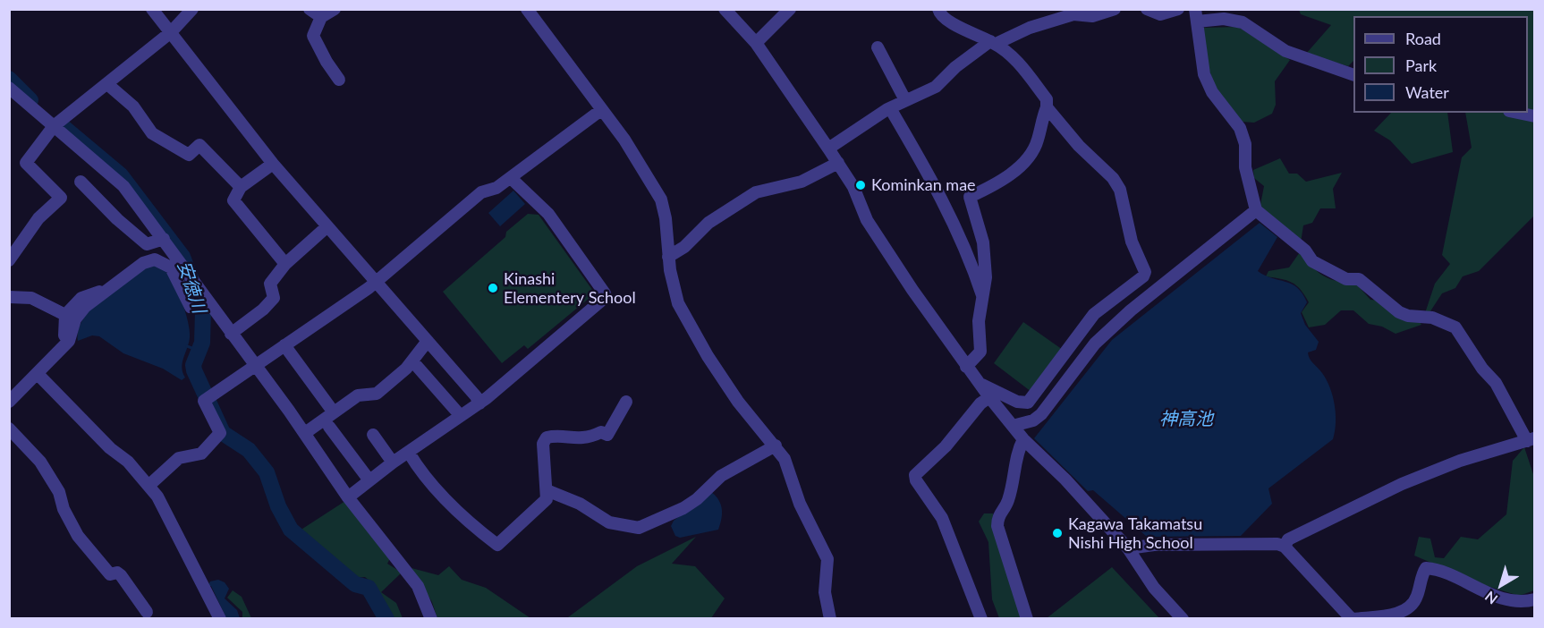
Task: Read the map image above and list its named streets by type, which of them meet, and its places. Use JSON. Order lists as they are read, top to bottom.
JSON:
{
  "water": ["安徳川", "神高池"],
  "places": ["Kominkan mae", "Kinashi Elementery School", "Kagawa Takamatsu Nishi High School"],
  "legend": ["Road", "Park", "Water"],
  "north": "bottom left"
}
